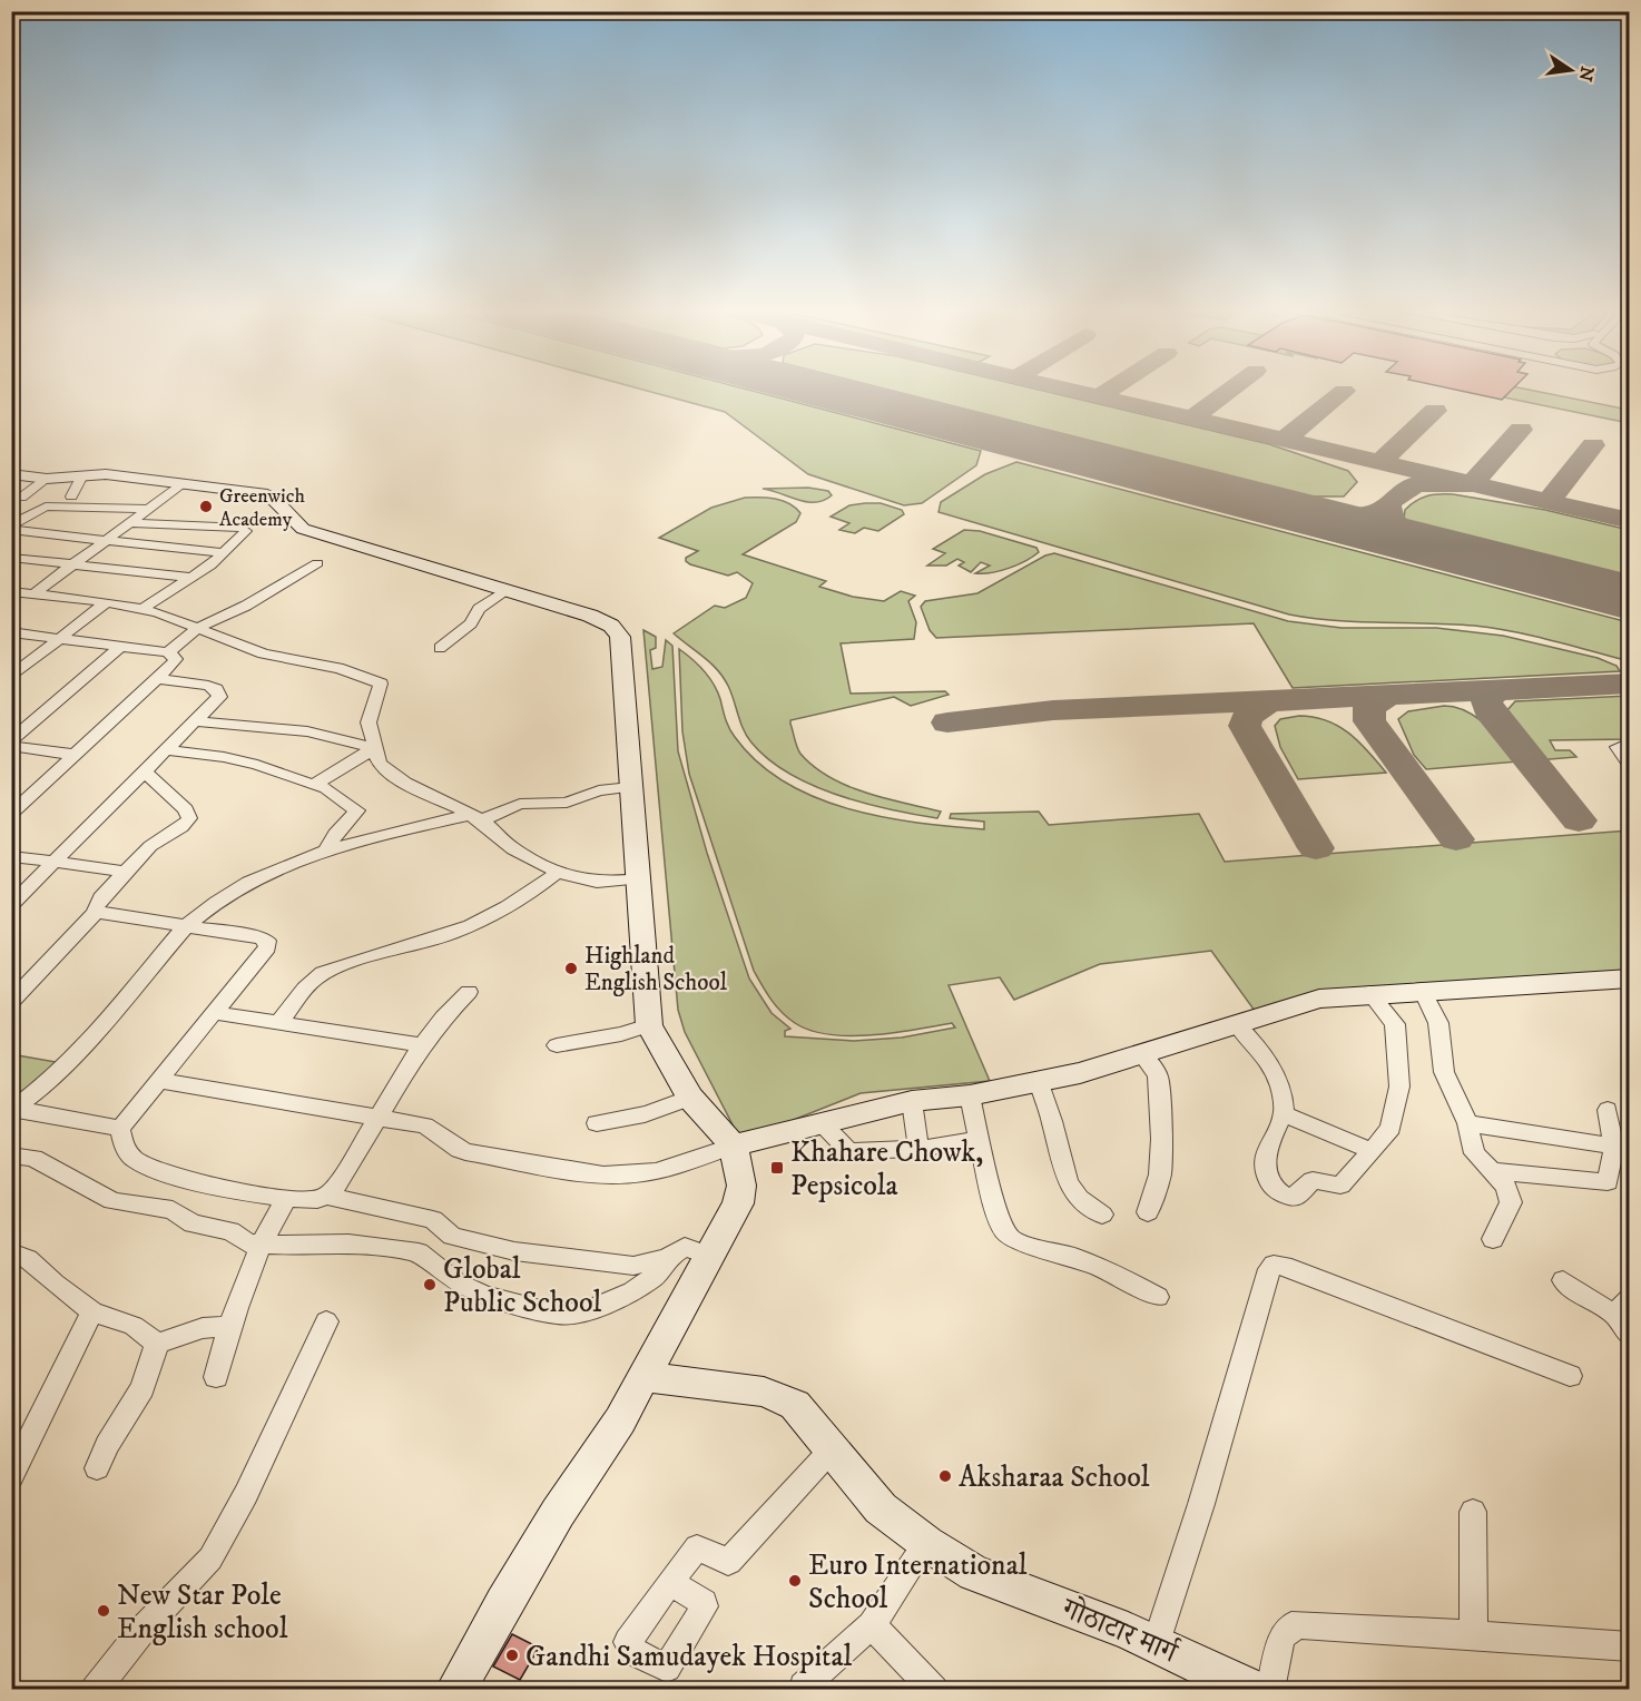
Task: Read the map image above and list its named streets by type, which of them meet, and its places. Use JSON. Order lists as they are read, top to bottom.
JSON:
{
  "streets": {
    "main road": ["गोठाटार मार्ग"]
  },
  "places": {
    "other": [
      "Greenwich Academy",
      "Highland English School",
      "Global Public School",
      "Aksharaa School",
      "Euro International School",
      "New Star Pole English school",
      "Gandhi Samudayek Hospital"
    ],
    "transit": ["Khahare Chowk, Pepsicola"]
  },
  "north": "right"
}
